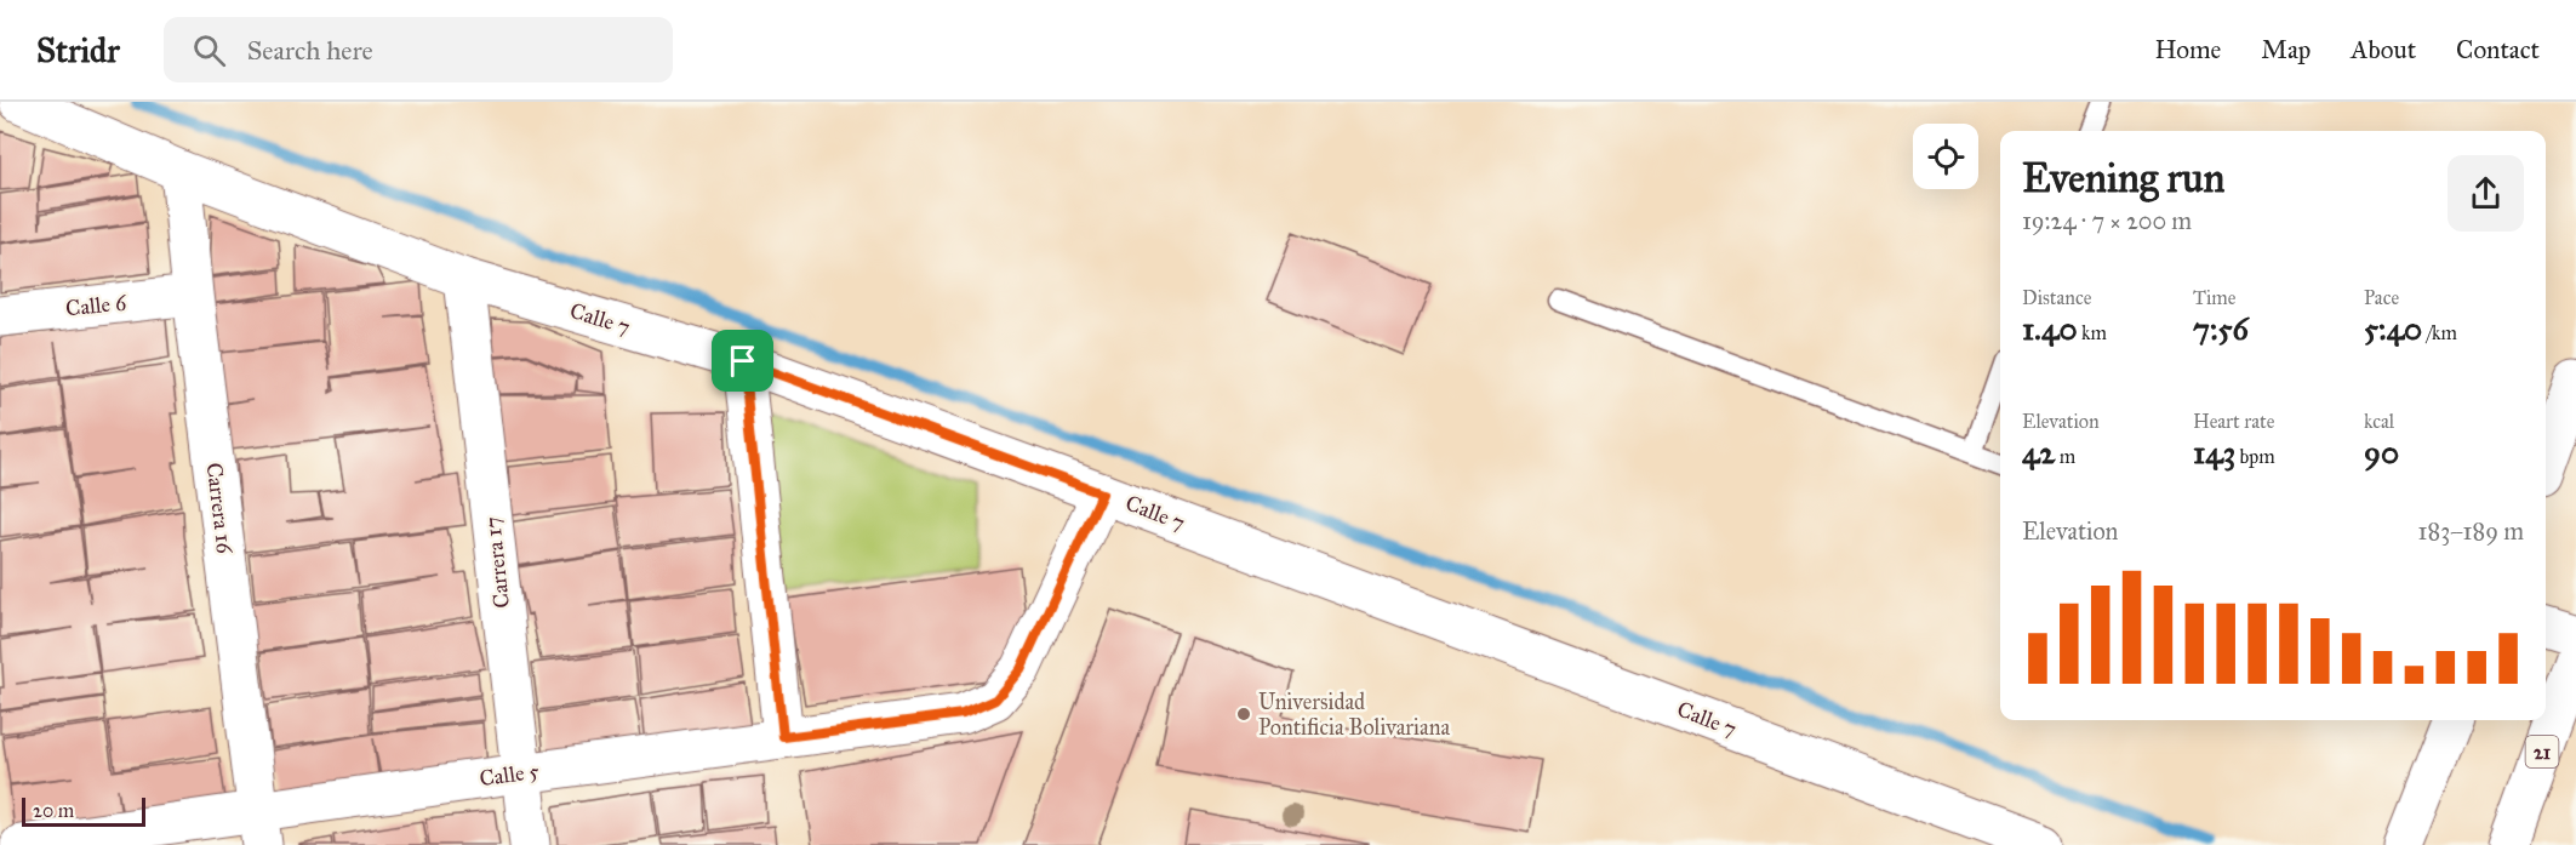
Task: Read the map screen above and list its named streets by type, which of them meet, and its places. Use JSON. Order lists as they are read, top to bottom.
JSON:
{
  "streets": {
    "main road": [
      "Calle 6",
      "Calle 7",
      "Carrera 16",
      "Carrera 17",
      "21",
      "Calle 5"
    ]
  },
  "crossings": [
    ["Calle 6", "Carrera 16"],
    ["Calle 7", "Carrera 16"],
    ["Calle 7", "Carrera 17"],
    ["Calle 7", "Calle 5"],
    ["Carrera 16", "Calle 5"],
    ["Carrera 17", "Calle 5"]
  ],
  "places": ["Universidad Pontificia Bolivariana"],
  "scale_bar": "20 m",
  "page": {
    "header": "Stridr",
    "search": "Search here",
    "nav": [
      "Home",
      "Map",
      "About",
      "Contact"
    ],
    "heading": ["Evening run", "19:24 · 7 × 200 m"],
    "stats": [
      ["Distance", "1.40 km"],
      ["Time", "7:56"],
      ["Pace", "5:40 /km"],
      ["Elevation", "42 m"],
      ["Heart rate", "143 bpm"],
      ["kcal", "90"]
    ],
    "chart": ["Elevation", "183–189 m"],
    "scale": "20 m"
  }
}
